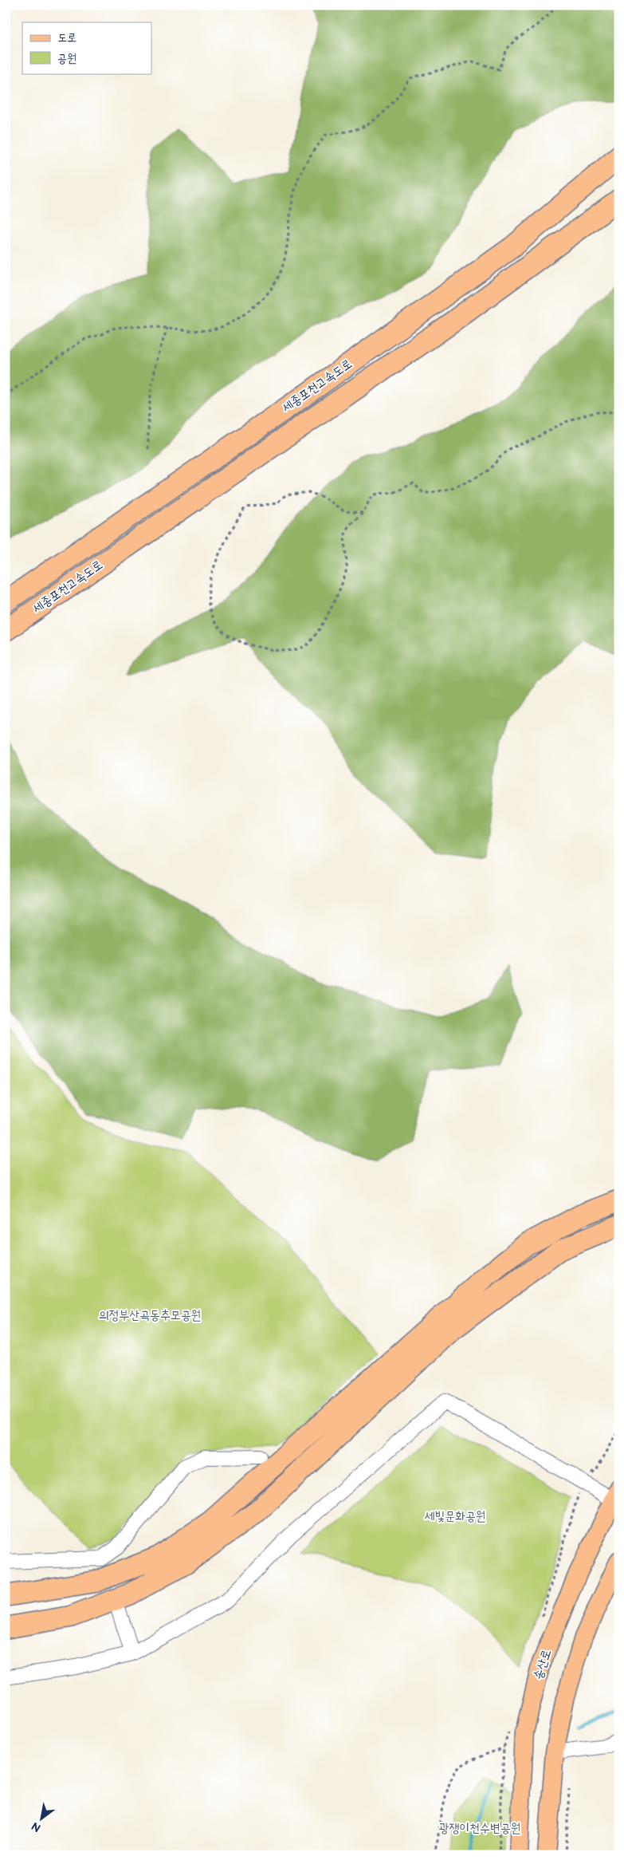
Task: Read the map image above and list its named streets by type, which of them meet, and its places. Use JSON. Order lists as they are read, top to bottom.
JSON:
{
  "streets": {
    "highway": ["세종포천고속도로"],
    "main road": ["송산로"]
  },
  "parks": ["의정부산곡동추모공원", "세빛문화공원", "광쟁이천수변공원"],
  "legend": ["도로", "공원"],
  "north": "bottom left"
}
